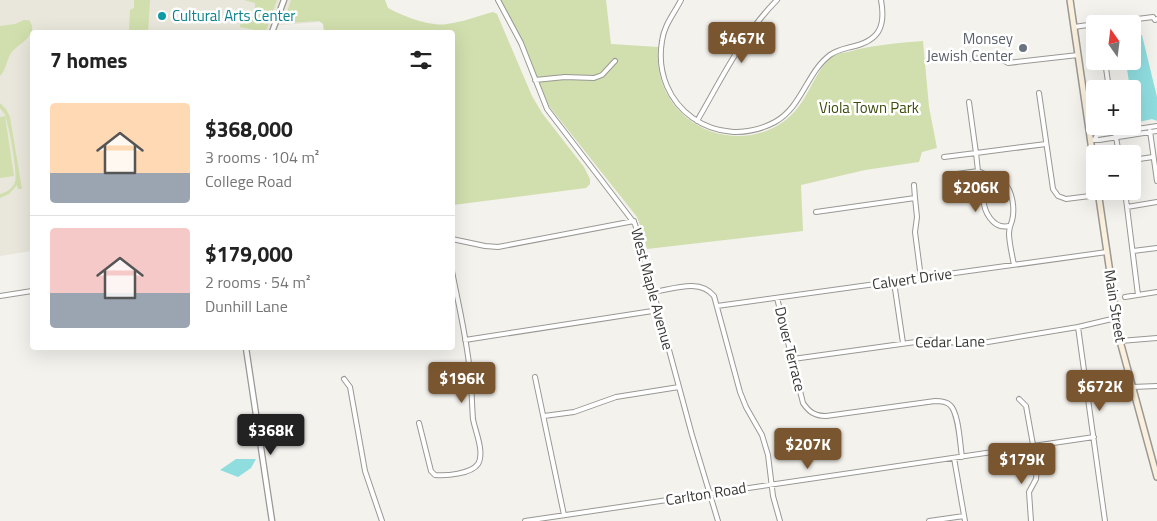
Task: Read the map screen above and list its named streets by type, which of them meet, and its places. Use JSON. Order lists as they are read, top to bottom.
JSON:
{
  "streets": {
    "main road": ["Main Street"],
    "street": [
      "Calvert Drive",
      "West Maple Avenue",
      "Cedar Lane",
      "Dover Terrace",
      "Carlton Road"
    ]
  },
  "crossings": [
    ["Calvert Drive", "Main Street"],
    ["Calvert Drive", "Dover Terrace"],
    ["West Maple Avenue", "Carlton Road"],
    ["Main Street", "Cedar Lane"],
    ["Cedar Lane", "Dover Terrace"],
    ["Dover Terrace", "Carlton Road"]
  ],
  "parks": ["Viola Town Park"],
  "places": ["Cultural Arts Center", "Monsey Jewish Center"],
  "north": "top",
  "page": {
    "map_buttons": ["+", "−"],
    "price": [
      "$467K",
      "$206K",
      "$196K",
      "$672K",
      "$368K",
      "$207K",
      "$179K"
    ],
    "heading": "7 homes",
    "list": [
      {
        "name": "$368,000",
        "note": "3 rooms · 104 m² · College Road"
      },
      {
        "name": "$179,000",
        "note": "2 rooms · 54 m² · Dunhill Lane"
      }
    ]
  }
}
